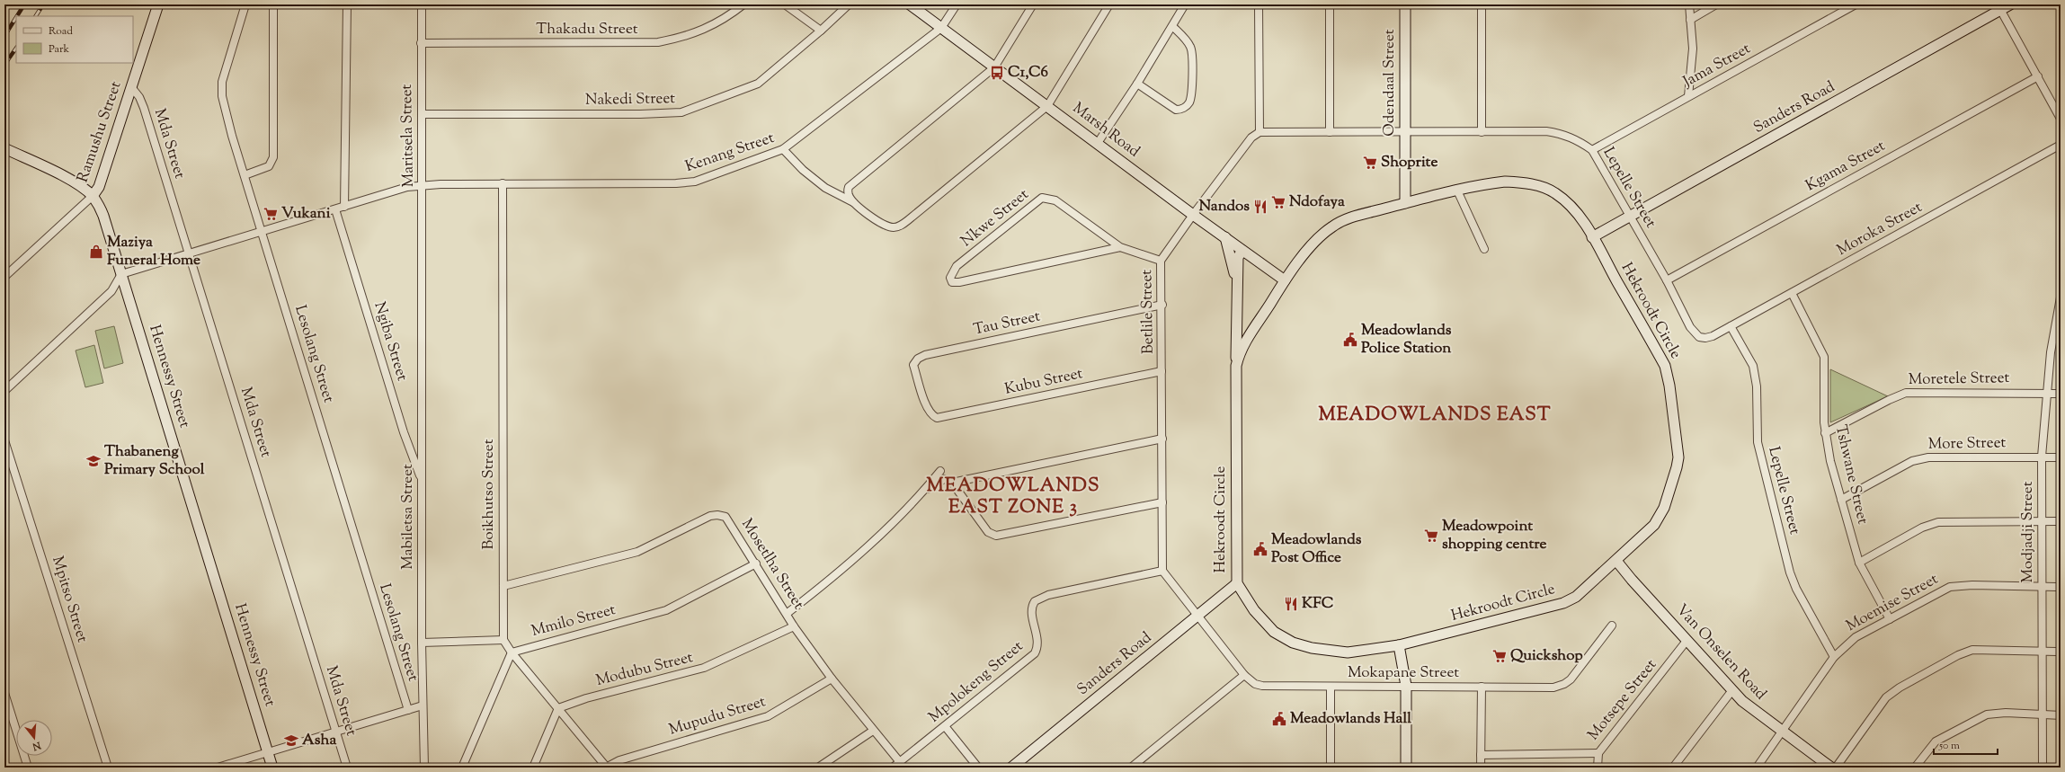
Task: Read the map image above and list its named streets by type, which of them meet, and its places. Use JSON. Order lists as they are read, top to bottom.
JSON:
{
  "streets": {
    "street": [
      "Thakadu Street",
      "Jama Street",
      "Odendaal Street",
      "Nakedi Street",
      "Sanders Road",
      "Marsh Road",
      "Ramushu Street",
      "Maritsela Street",
      "Mda Street",
      "Kenang Street",
      "Kgama Street",
      "Lepelle Street",
      "Nkwe Street",
      "Moroka Street",
      "Hekroodt Circle",
      "Betlile Street",
      "Tau Street",
      "Ngiba Street",
      "Lesolang Street",
      "Hennessy Street",
      "Moretele Street",
      "Kubu Street",
      "More Street",
      "Tshwane Street",
      "Boikhutso Street",
      "Mabiletsa Street",
      "Modjadji Street",
      "Mosetlha Street",
      "Mpitso Street",
      "Moemise Street",
      "Mmilo Street",
      "Van Onselen Road",
      "Modubu Street",
      "Mokapane Street",
      "Mpolokeng Street",
      "Motsepe Street",
      "Mupudu Street"
    ]
  },
  "crossings": [
    ["Thakadu Street", "Maritsela Street"],
    ["Jama Street", "Lepelle Street"],
    ["Odendaal Street", "Lepelle Street"],
    ["Odendaal Street", "Hekroodt Circle"],
    ["Nakedi Street", "Maritsela Street"],
    ["Sanders Road", "Lepelle Street"],
    ["Sanders Road", "Hekroodt Circle"],
    ["Sanders Road", "Mokapane Street"],
    ["Marsh Road", "Kenang Street"],
    ["Marsh Road", "Hekroodt Circle"],
    ["Marsh Road", "Betlile Street"],
    ["Ramushu Street", "Mda Street"],
    ["Ramushu Street", "Hennessy Street"],
    ["Maritsela Street", "Kenang Street"],
    ["Maritsela Street", "Mabiletsa Street"],
    ["Mda Street", "Kenang Street"],
    ["Kenang Street", "Ngiba Street"],
    ["Kenang Street", "Lesolang Street"],
    ["Kenang Street", "Hennessy Street"],
    ["Kenang Street", "Boikhutso Street"],
    ["Kgama Street", "Lepelle Street"],
    ["Lepelle Street", "Moroka Street"],
    ["Lepelle Street", "Moemise Street"],
    ["Moroka Street", "Tshwane Street"],
    ["Hekroodt Circle", "Van Onselen Road"],
    ["Betlile Street", "Tau Street"],
    ["Betlile Street", "Kubu Street"],
    ["Betlile Street", "Mpolokeng Street"],
    ["Tau Street", "Kubu Street"],
    ["Ngiba Street", "Mabiletsa Street"],
    ["Moretele Street", "Tshwane Street"],
    ["Moretele Street", "Modjadji Street"],
    ["More Street", "Tshwane Street"],
    ["More Street", "Modjadji Street"],
    ["Tshwane Street", "Moemise Street"],
    ["Boikhutso Street", "Mosetlha Street"],
    ["Modjadji Street", "Moemise Street"],
    ["Mosetlha Street", "Mmilo Street"],
    ["Mosetlha Street", "Modubu Street"],
    ["Mosetlha Street", "Mpolokeng Street"],
    ["Mosetlha Street", "Mupudu Street"],
    ["Moemise Street", "Van Onselen Road"],
    ["Van Onselen Road", "Motsepe Street"]
  ],
  "districts": ["MEADOWLANDS EAST", "MEADOWLANDS EAST ZONE 3"],
  "places": {
    "bus stop": ["C1,C6"],
    "supermarket": [
      "Shoprite",
      "Ndofaya",
      "Vukani",
      "Meadowpoint shopping centre",
      "Quickshop"
    ],
    "restaurant": ["Nandos", "KFC"],
    "shop": ["Maziya Funeral Home"],
    "public building": ["Meadowlands Police Station", "Meadowlands Post Office", "Meadowlands Hall"],
    "school or university": ["Thabaneng Primary School", "Asha"]
  },
  "legend": ["Road", "Park"],
  "scale_bar": "50 m",
  "north": "bottom"
}
